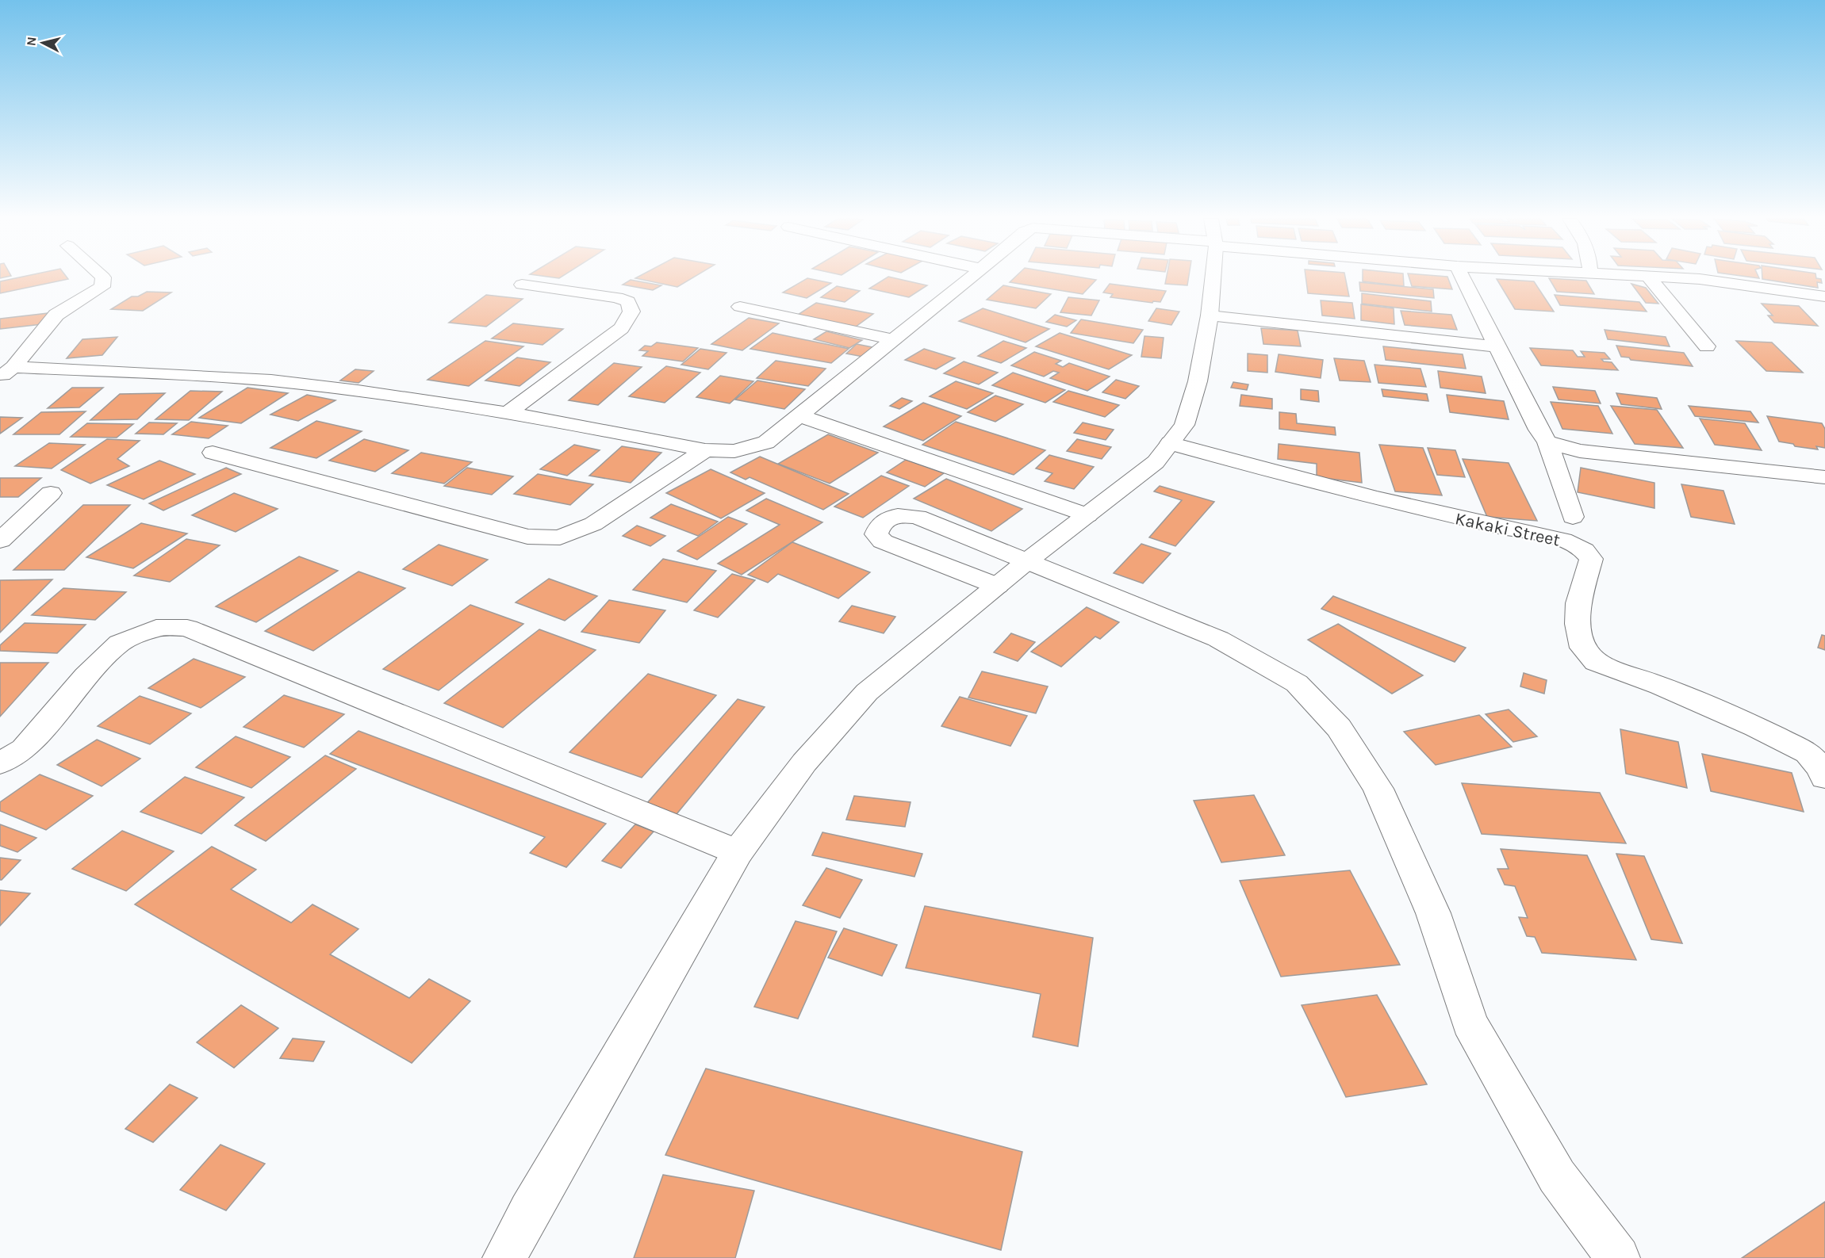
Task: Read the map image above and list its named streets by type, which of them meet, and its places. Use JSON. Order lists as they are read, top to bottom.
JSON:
{
  "streets": {
    "street": ["Kakaki Street"]
  },
  "north": "left"
}
